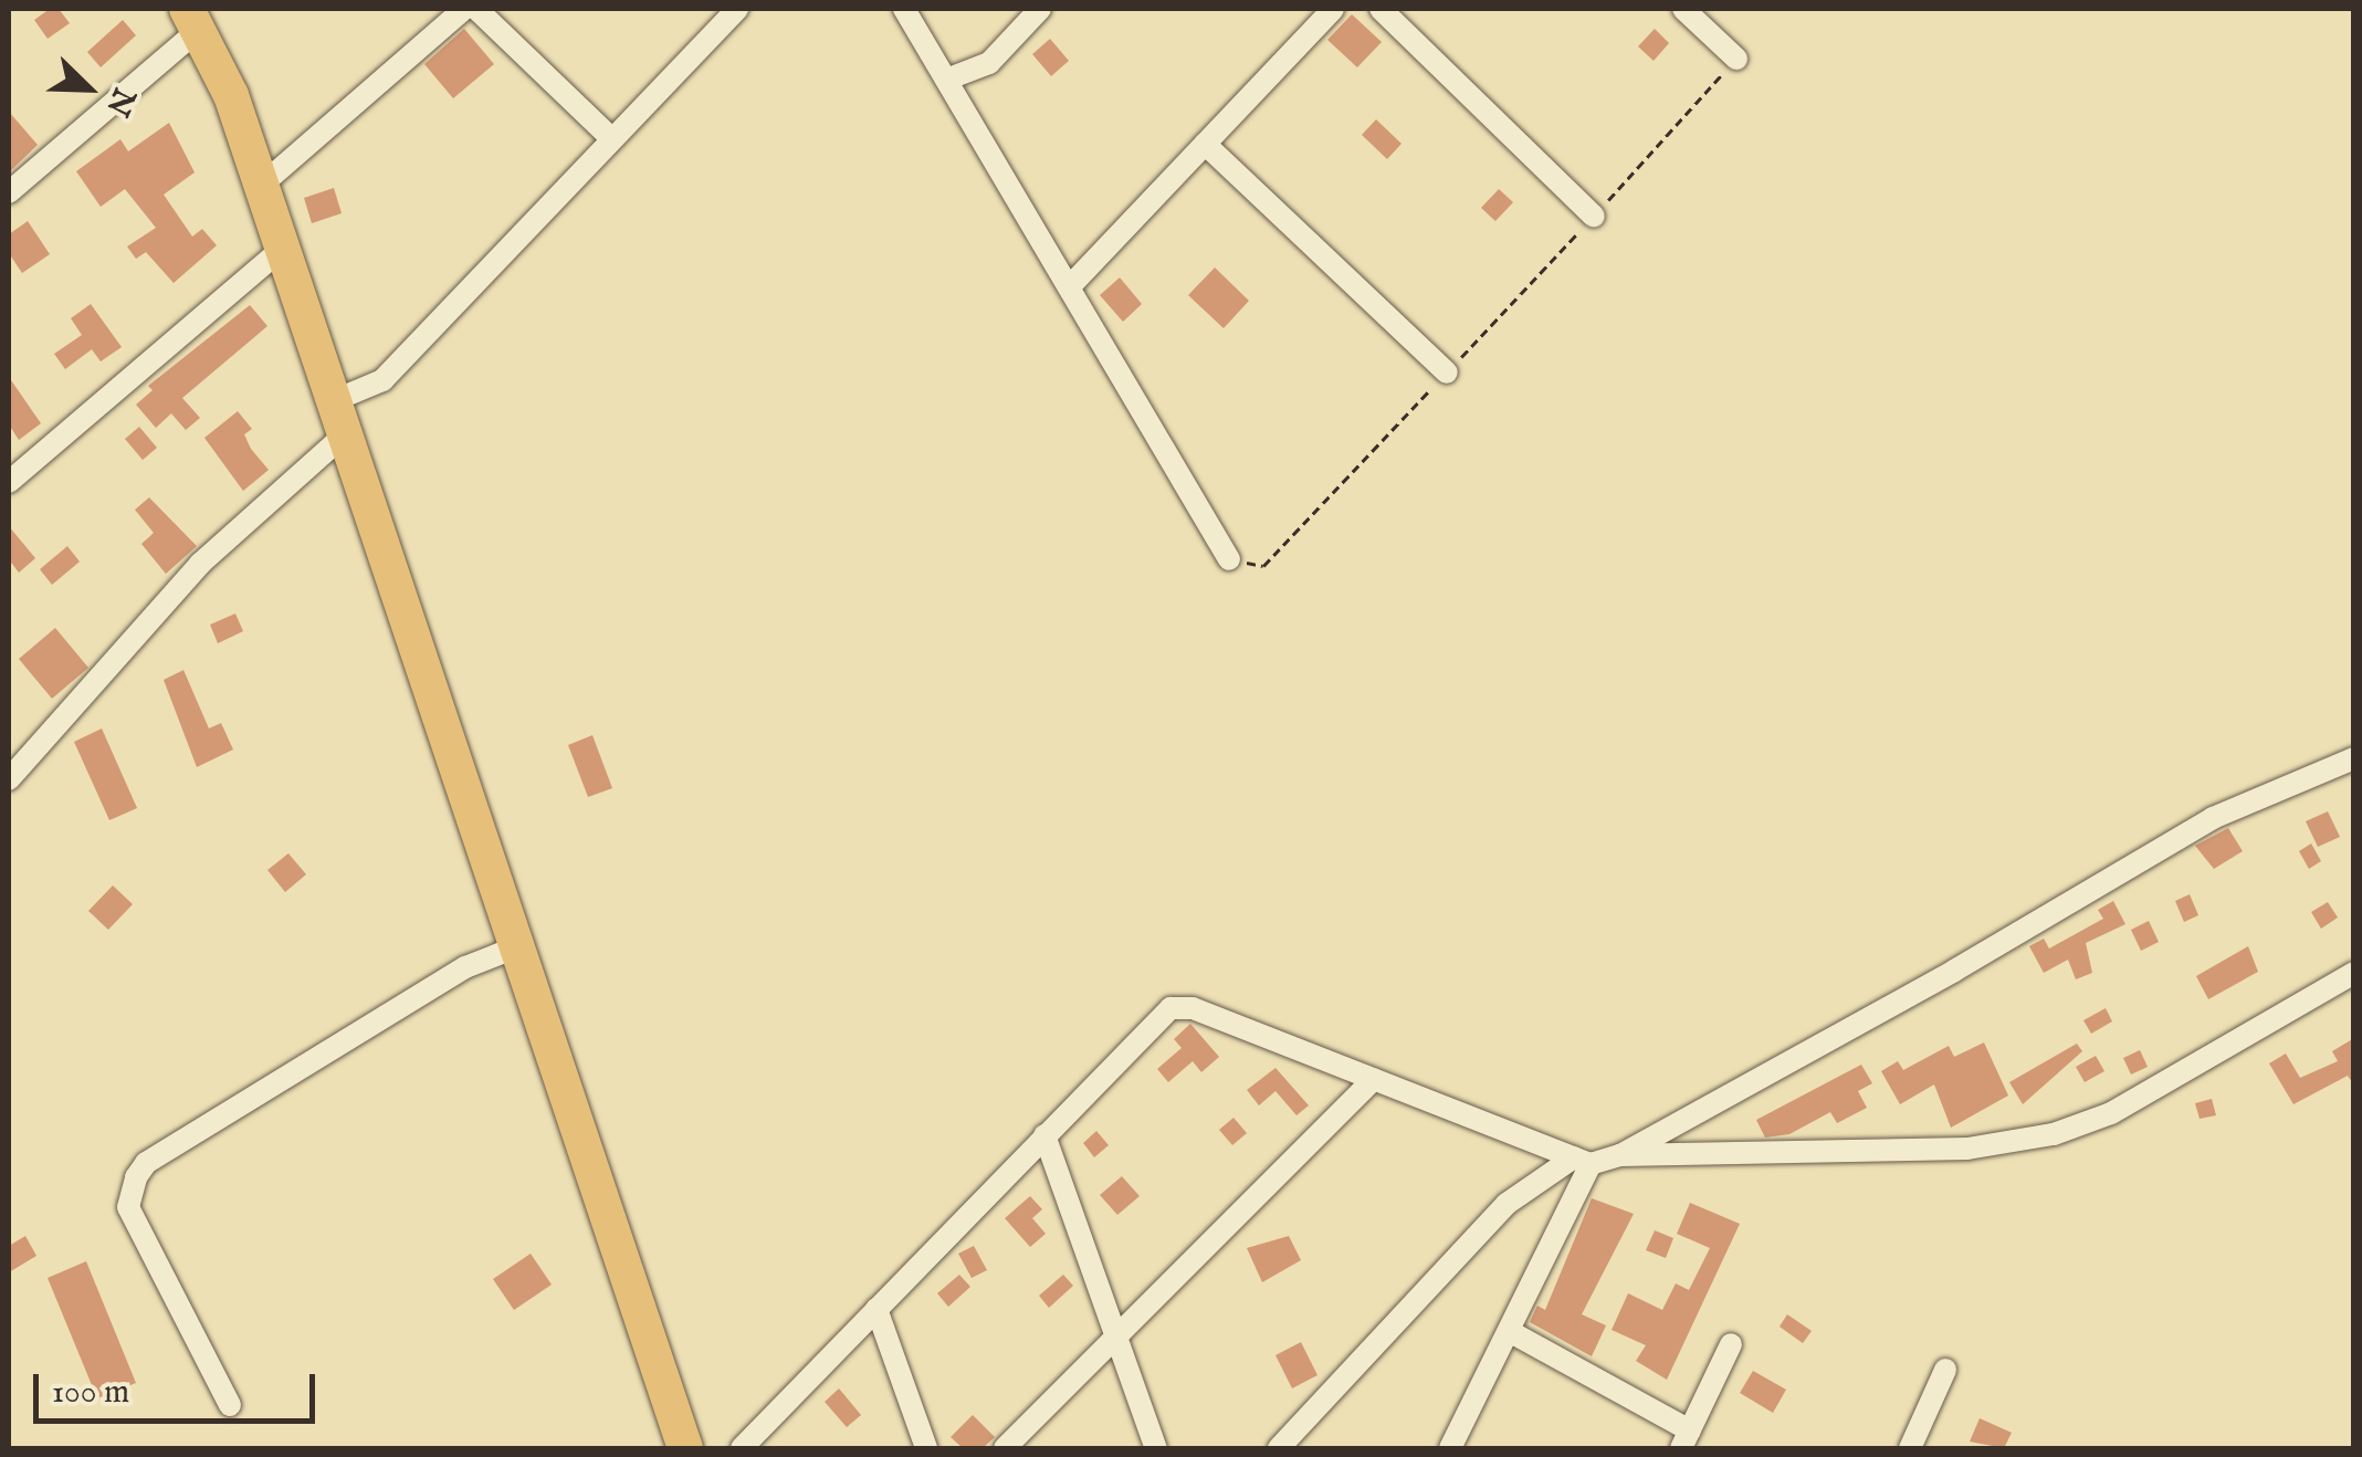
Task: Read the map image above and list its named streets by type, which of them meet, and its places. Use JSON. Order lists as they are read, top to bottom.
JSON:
{
  "scale_bar": "100 m",
  "north": "bottom right"
}
